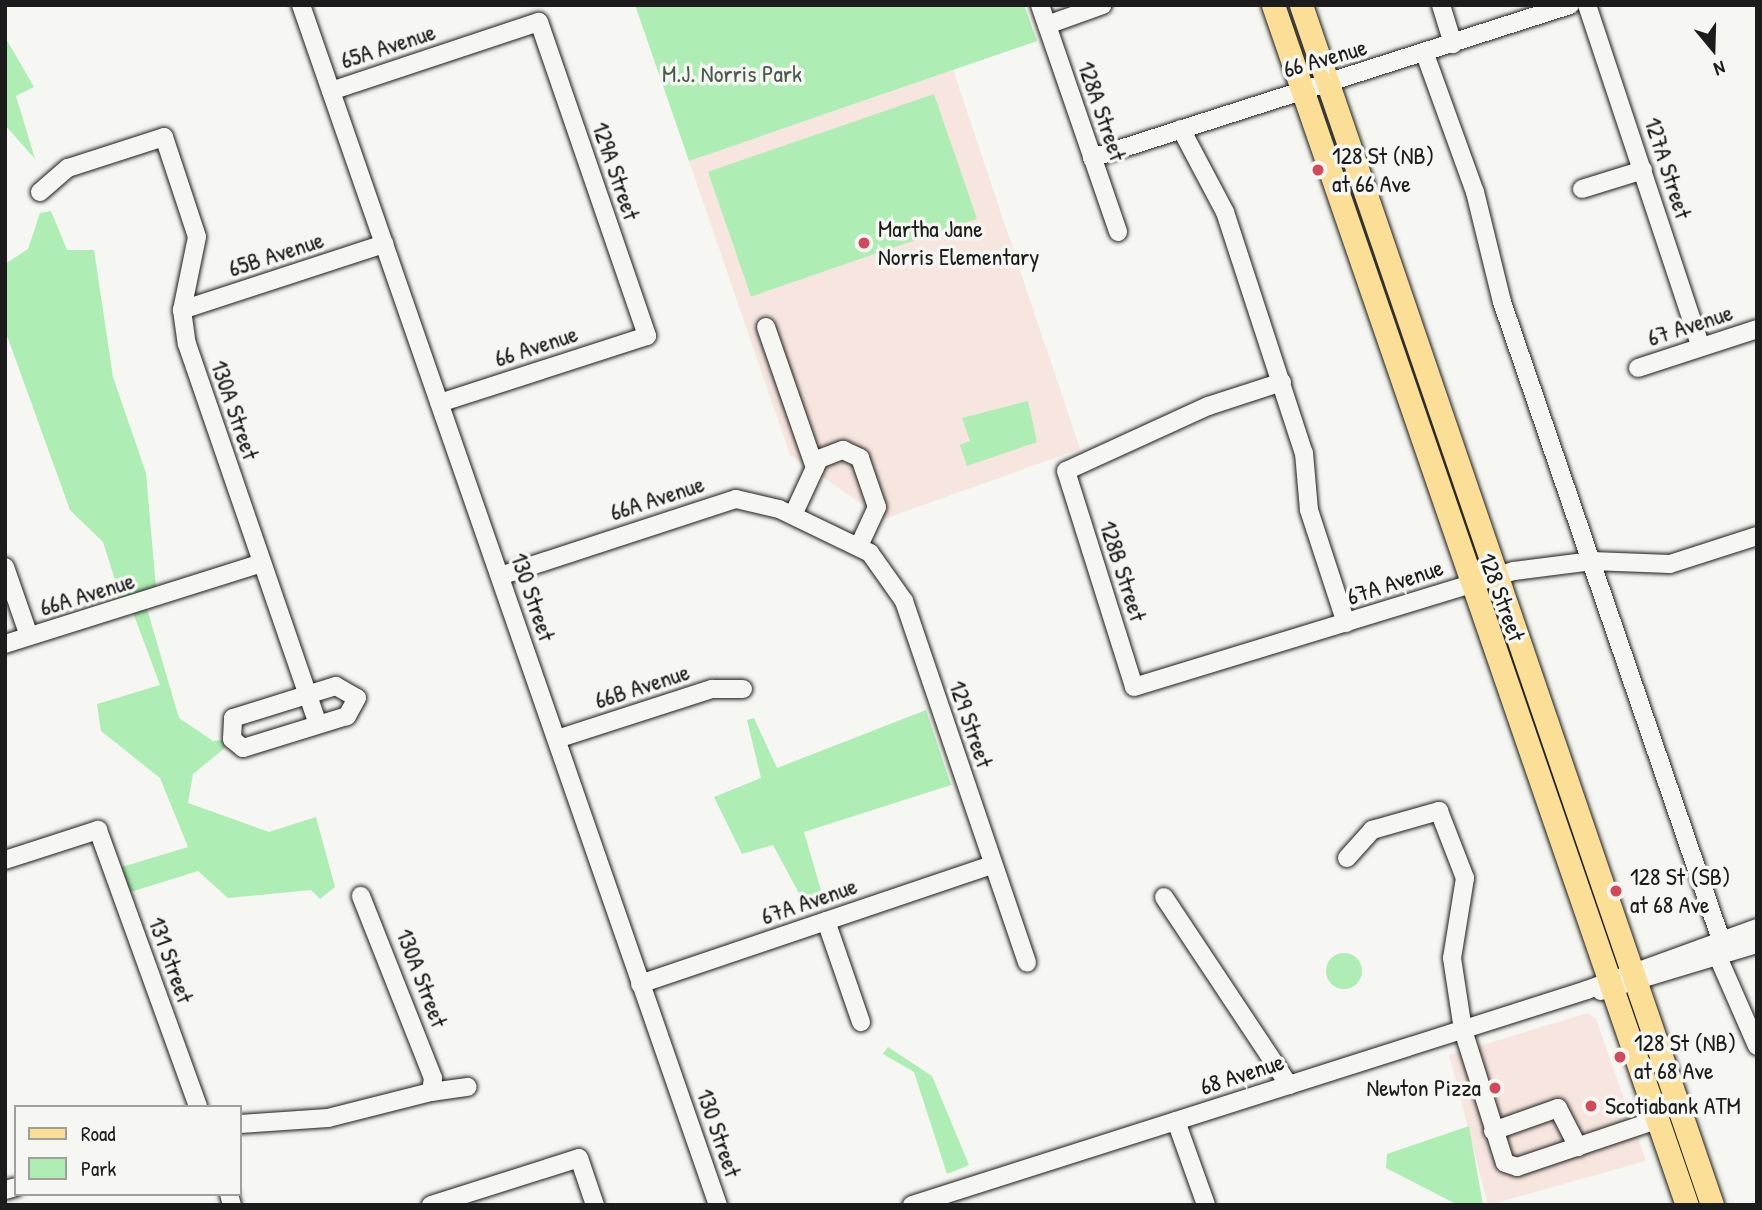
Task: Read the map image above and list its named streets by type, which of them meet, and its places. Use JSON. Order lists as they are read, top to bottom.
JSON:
{
  "streets": {
    "main road": ["128 Street"],
    "street": [
      "65A Avenue",
      "66 Avenue",
      "128A Street",
      "127A Street",
      "129A Street",
      "65B Avenue",
      "67 Avenue",
      "130A Street",
      "66A Avenue",
      "128B Street",
      "67A Avenue",
      "130 Street",
      "66B Avenue",
      "129 Street",
      "131 Street",
      "68 Avenue"
    ]
  },
  "crossings": [
    ["65A Avenue", "129A Street"],
    ["65A Avenue", "130 Street"],
    ["66 Avenue", "128A Street"],
    ["66 Avenue", "129A Street"],
    ["66 Avenue", "130 Street"],
    ["66 Avenue", "128 Street"],
    ["127A Street", "67 Avenue"],
    ["65B Avenue", "130A Street"],
    ["65B Avenue", "130 Street"],
    ["130A Street", "66A Avenue"],
    ["66A Avenue", "130 Street"],
    ["66A Avenue", "129 Street"],
    ["128B Street", "67A Avenue"],
    ["67A Avenue", "130 Street"],
    ["67A Avenue", "128 Street"],
    ["67A Avenue", "129 Street"],
    ["130 Street", "66B Avenue"],
    ["128 Street", "68 Avenue"]
  ],
  "parks": ["M.J. Norris Park"],
  "places": [
    "128 St (NB) at 66 Ave",
    "Martha Jane Norris Elementary",
    "128 St (SB) at 68 Ave",
    "128 St (NB) at 68 Ave",
    "Newton Pizza",
    "Scotiabank ATM"
  ],
  "legend": ["Road", "Park"],
  "north": "bottom"
}
